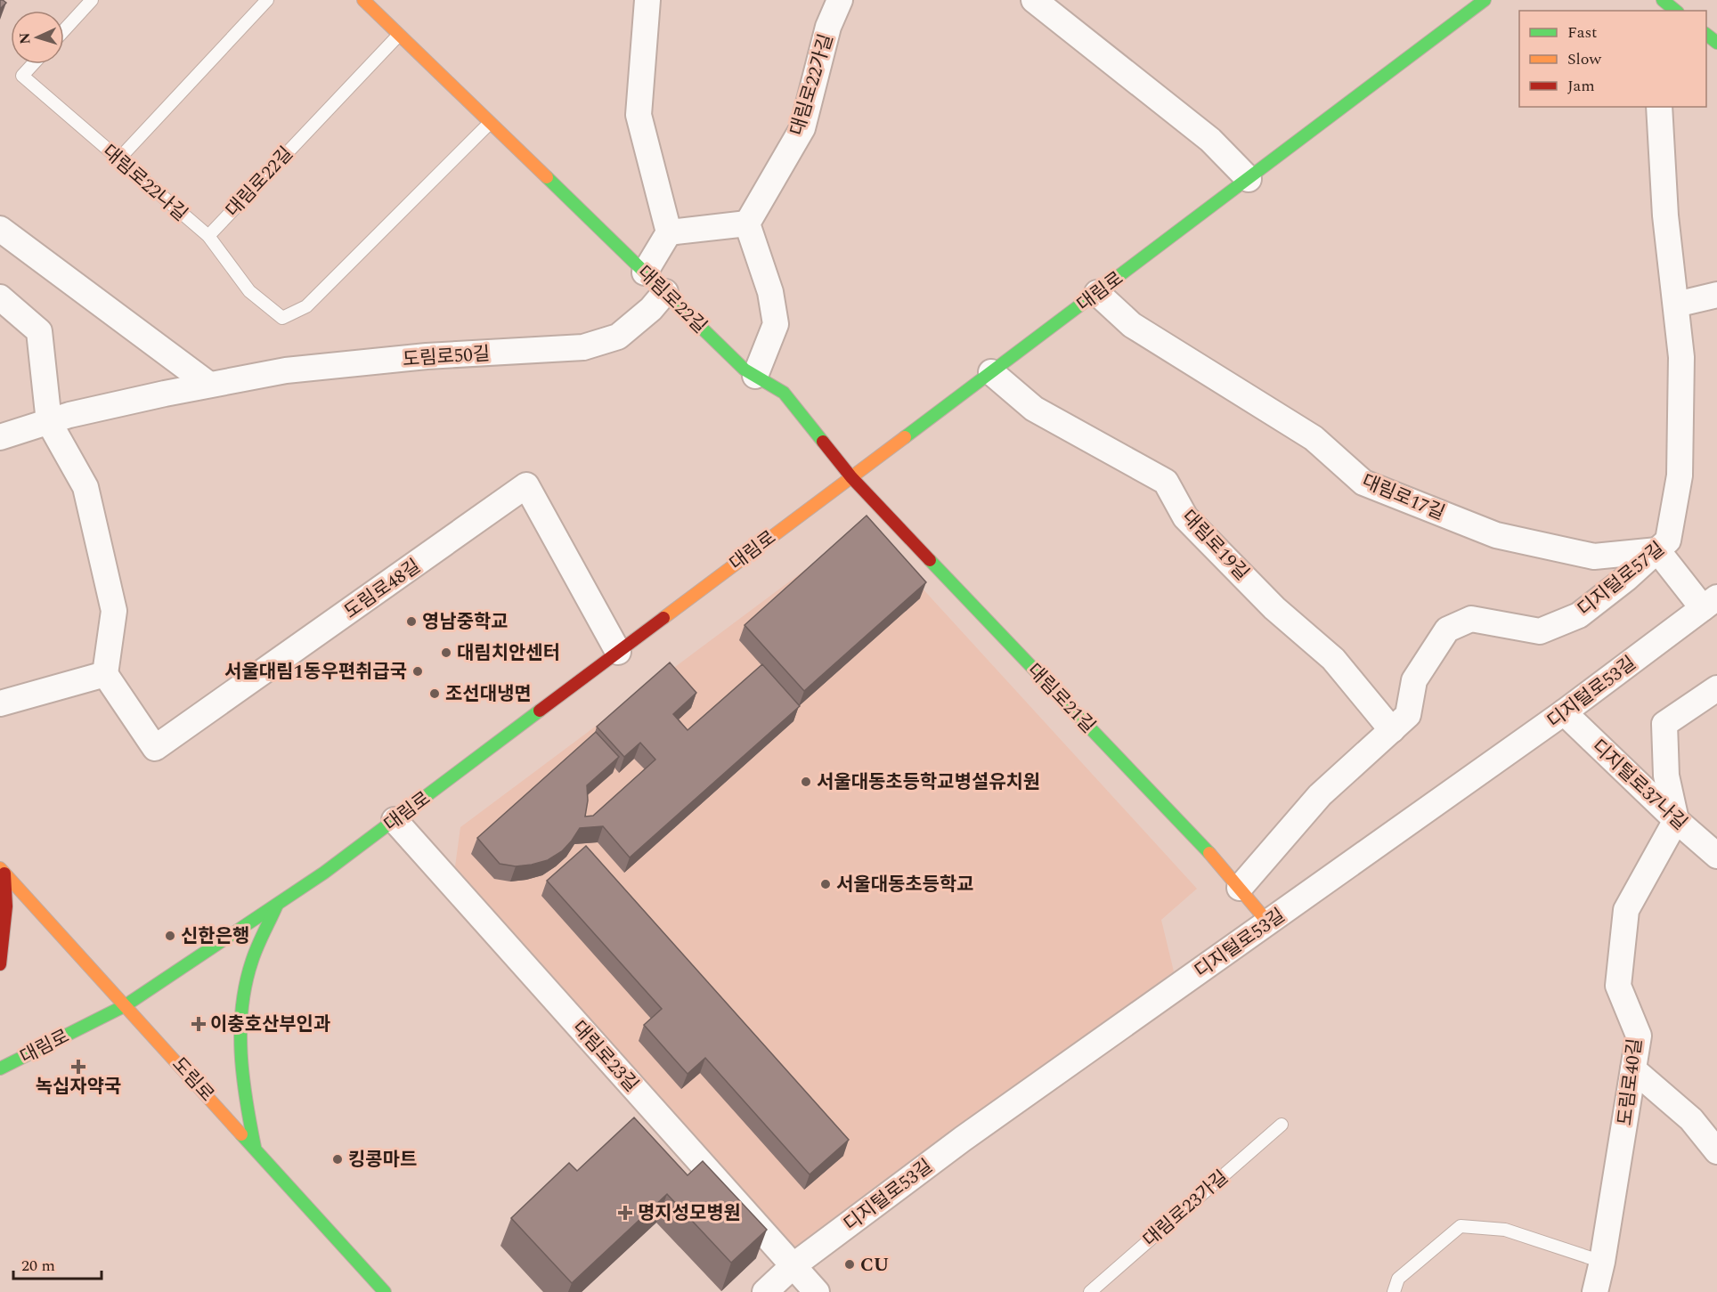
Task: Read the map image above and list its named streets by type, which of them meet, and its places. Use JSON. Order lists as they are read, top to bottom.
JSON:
{
  "streets": {
    "street": [
      "대림로22가길",
      "대림로22길",
      "대림로",
      "도림로50길",
      "대림로17길",
      "대림로19길",
      "디지털로57길",
      "도림로48길",
      "디지털로53길",
      "대림로21길",
      "디지털로37나길",
      "대림로23길",
      "도림로",
      "도림로40길"
    ],
    "lane": ["대림로22나길", "대림로23가길"]
  },
  "crossings": [
    ["대림로22길", "대림로22나길"],
    ["대림로22길", "대림로"],
    ["대림로22길", "도림로50길"],
    ["대림로22길", "대림로21길"],
    ["대림로", "대림로17길"],
    ["대림로", "대림로19길"],
    ["대림로", "도림로48길"],
    ["대림로", "대림로21길"],
    ["대림로", "대림로23길"],
    ["대림로", "도림로"],
    ["대림로17길", "디지털로57길"],
    ["대림로19길", "디지털로57길"],
    ["디지털로57길", "대림로21길"],
    ["디지털로53길", "대림로21길"],
    ["디지털로53길", "디지털로37나길"],
    ["디지털로53길", "대림로23길"],
    ["디지털로37나길", "도림로40길"]
  ],
  "places": {
    "other": [
      "영남중학교",
      "대림치안센터",
      "서울대림1동우편취급국",
      "조선대냉면",
      "서울대동초등학교병설유치원",
      "서울대동초등학교",
      "신한은행",
      "킹콩마트",
      "CU"
    ],
    "health": ["이충호산부인과", "녹십자약국", "명지성모병원"]
  },
  "legend": ["Fast", "Slow", "Jam"],
  "scale_bar": "20 m",
  "north": "left"
}
